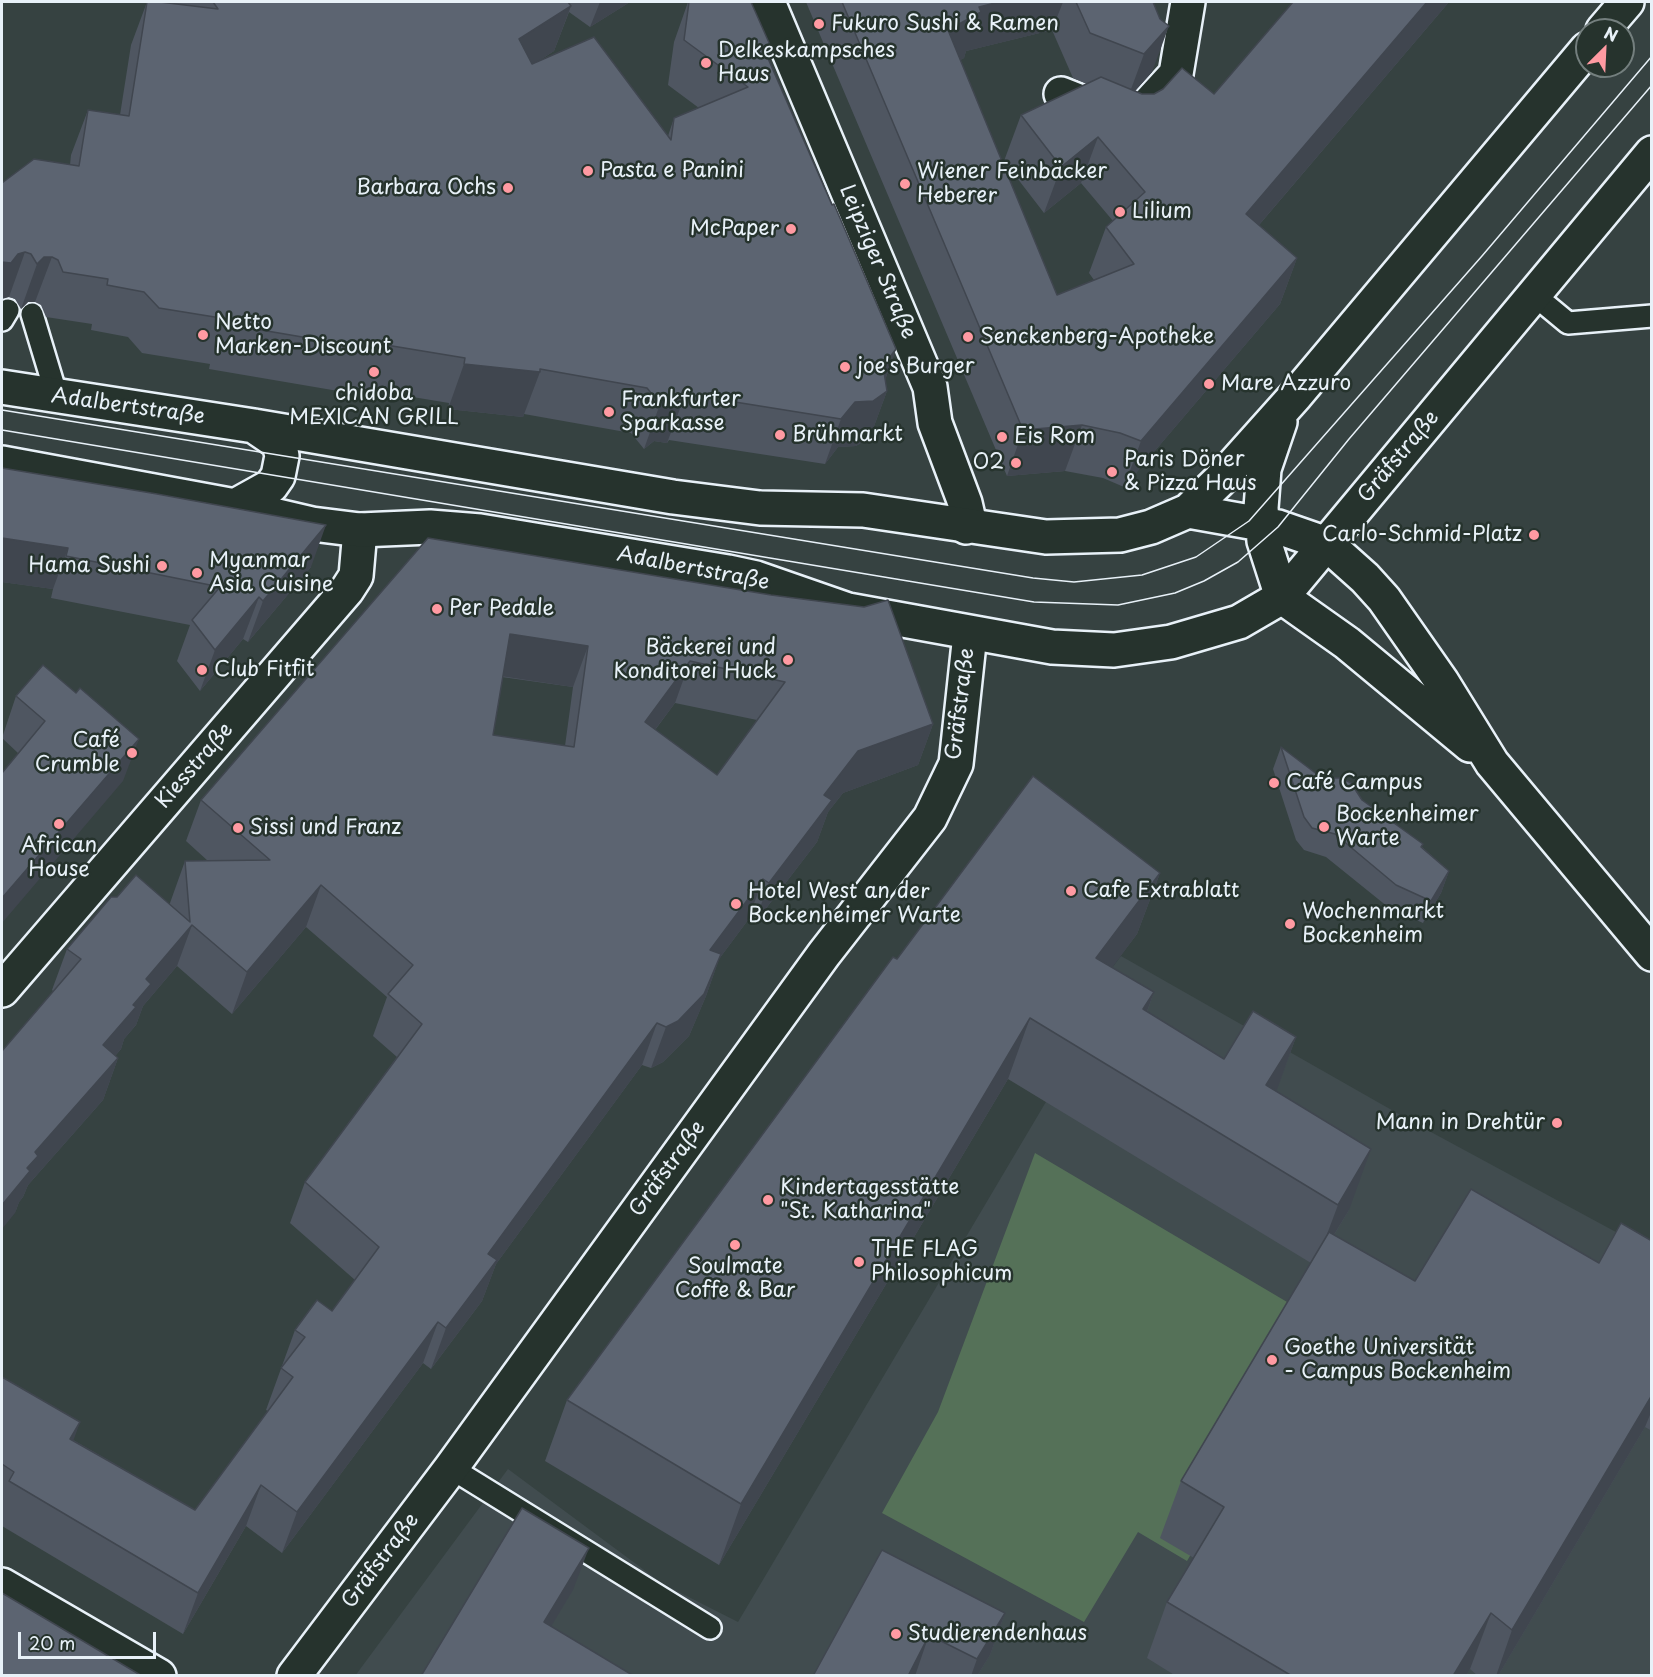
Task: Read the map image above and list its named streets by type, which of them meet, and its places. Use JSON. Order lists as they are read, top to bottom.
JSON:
{
  "streets": {
    "street": [
      "Leipziger Straße",
      "Adalbertstraße",
      "Gräfstraße",
      "Kiesstraße"
    ]
  },
  "crossings": [
    ["Leipziger Straße", "Adalbertstraße"],
    ["Adalbertstraße", "Gräfstraße"],
    ["Adalbertstraße", "Kiesstraße"]
  ],
  "places": [
    "Fukuro Sushi & Ramen",
    "Delkeskampsches Haus",
    "Pasta e Panini",
    "Wiener Feinbäcker Heberer",
    "Barbara Ochs",
    "Lilium",
    "McPaper",
    "Netto Marken-Discount",
    "Senckenberg-Apotheke",
    "joe's Burger",
    "chidoba MEXICAN GRILL",
    "Mare Azzuro",
    "Frankfurter Sparkasse",
    "Brühmarkt",
    "Eis Rom",
    "O2",
    "Paris Döner & Pizza Haus",
    "Carlo-Schmid-Platz",
    "Hama Sushi",
    "Myanmar Asia Cuisine",
    "Per Pedale",
    "Bäckerei und Konditorei Huck",
    "Club Fitfit",
    "Café Crumble",
    "Café Campus",
    "African House",
    "Bockenheimer Warte",
    "Sissi und Franz",
    "Cafe Extrablatt",
    "Hotel West an der Bockenheimer Warte",
    "Wochenmarkt Bockenheim",
    "Mann in Drehtür",
    "Kindertagesstätte \"St. Katharina\"",
    "Soulmate Coffe & Bar",
    "THE FLAG Philosophicum",
    "Goethe Universität - Campus Bockenheim",
    "Studierendenhaus"
  ],
  "scale_bar": "20 m",
  "north": "top right"
}
